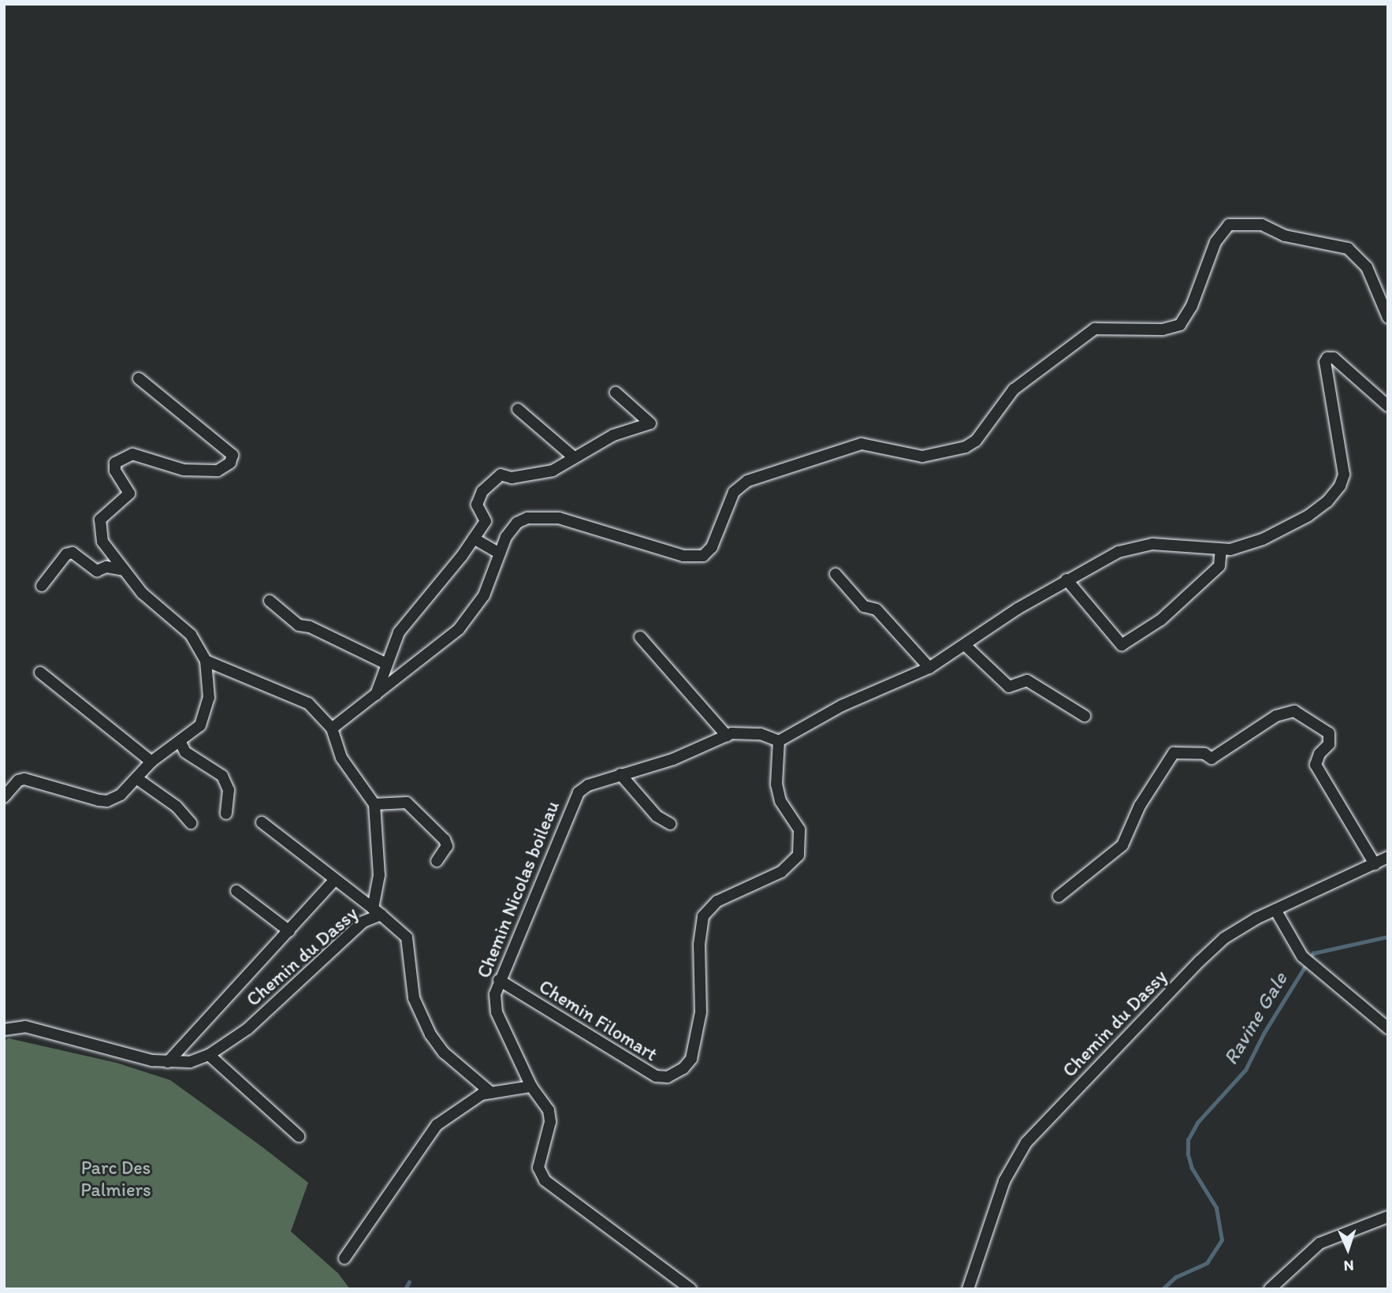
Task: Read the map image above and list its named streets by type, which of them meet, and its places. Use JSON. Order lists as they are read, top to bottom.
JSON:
{
  "streets": {
    "street": ["Chemin Nicolas boileau", "Chemin du Dassy", "Chemin Filomart"]
  },
  "crossings": [
    ["Chemin Nicolas boileau", "Chemin Filomart"]
  ],
  "water": ["Ravine Gale"],
  "parks": ["Parc Des Palmiers"],
  "north": "bottom"
}
